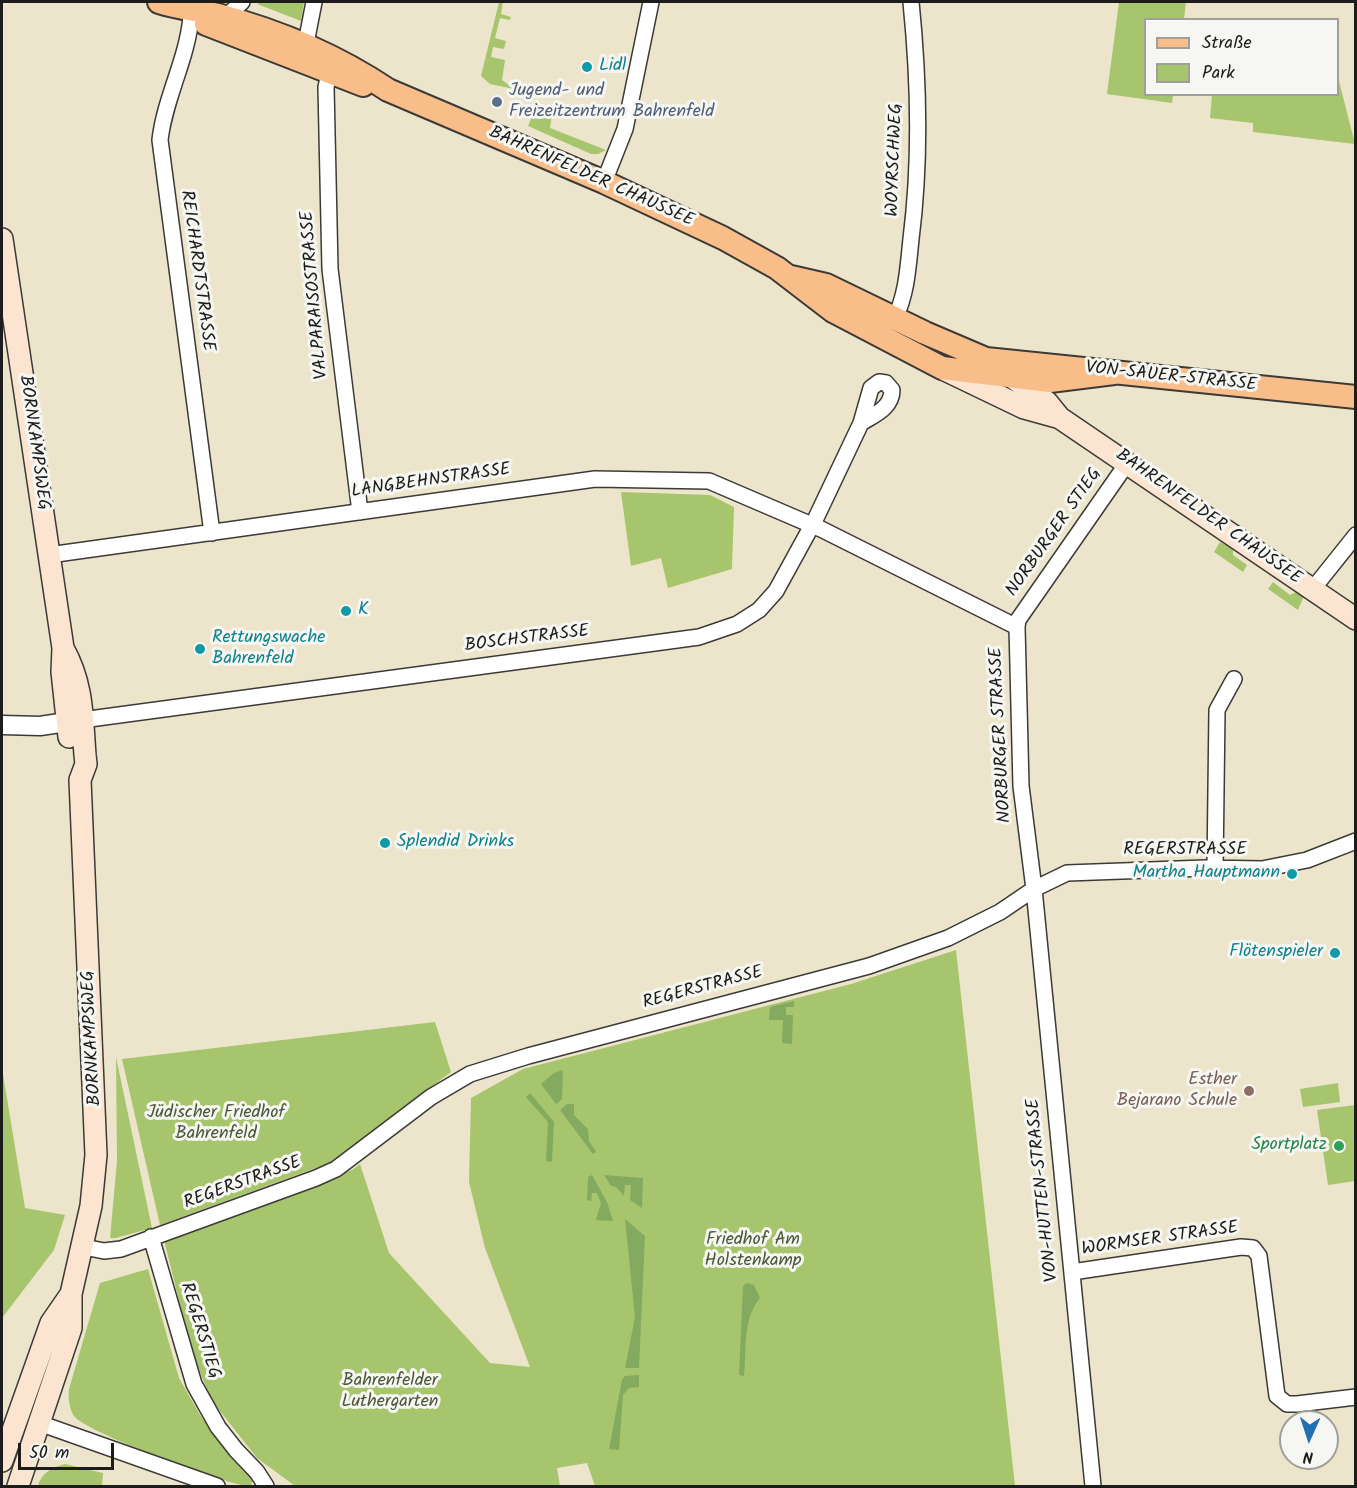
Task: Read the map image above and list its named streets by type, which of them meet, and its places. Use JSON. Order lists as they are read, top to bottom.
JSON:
{
  "streets": {
    "main road": ["BAHRENFELDER CHAUSSEE", "VON-SAUER-STRASSE", "BORNKAMPSWEG"],
    "street": [
      "WOYRSCHWEG",
      "REICHARDTSTRASSE",
      "VALPARAISOSTRASSE",
      "LANGBEHNSTRASSE",
      "NORBURGER STIEG",
      "BOSCHSTRASSE",
      "NORBURGER STRASSE",
      "REGERSTRASSE",
      "VON-HUTTEN-STRASSE",
      "WORMSER STRASSE",
      "REGERSTIEG"
    ]
  },
  "crossings": [
    ["WOYRSCHWEG", "BAHRENFELDER CHAUSSEE"],
    ["BAHRENFELDER CHAUSSEE", "REICHARDTSTRASSE"],
    ["BAHRENFELDER CHAUSSEE", "VALPARAISOSTRASSE"],
    ["BAHRENFELDER CHAUSSEE", "VON-SAUER-STRASSE"],
    ["BAHRENFELDER CHAUSSEE", "NORBURGER STIEG"],
    ["REICHARDTSTRASSE", "LANGBEHNSTRASSE"],
    ["VALPARAISOSTRASSE", "LANGBEHNSTRASSE"],
    ["BORNKAMPSWEG", "LANGBEHNSTRASSE"],
    ["BORNKAMPSWEG", "BOSCHSTRASSE"],
    ["BORNKAMPSWEG", "REGERSTRASSE"],
    ["LANGBEHNSTRASSE", "BOSCHSTRASSE"],
    ["LANGBEHNSTRASSE", "NORBURGER STRASSE"],
    ["NORBURGER STIEG", "NORBURGER STRASSE"],
    ["BOSCHSTRASSE", "NORBURGER STRASSE"],
    ["NORBURGER STRASSE", "REGERSTRASSE"],
    ["NORBURGER STRASSE", "VON-HUTTEN-STRASSE"],
    ["REGERSTRASSE", "VON-HUTTEN-STRASSE"],
    ["REGERSTRASSE", "REGERSTIEG"],
    ["VON-HUTTEN-STRASSE", "WORMSER STRASSE"]
  ],
  "parks": ["Jüdischer Friedhof Bahrenfeld", "Friedhof Am Holstenkamp", "Bahrenfelder Luthergarten"],
  "places": [
    "Lidl",
    "Jugend- und Freizeitzentrum Bahrenfeld",
    "K",
    "Rettungswache Bahrenfeld",
    "Splendid Drinks",
    "Martha Hauptmann",
    "Flötenspieler",
    "Esther Bejarano Schule",
    "Sportplatz"
  ],
  "legend": ["Straße", "Park"],
  "scale_bar": "50 m",
  "north": "bottom"
}
